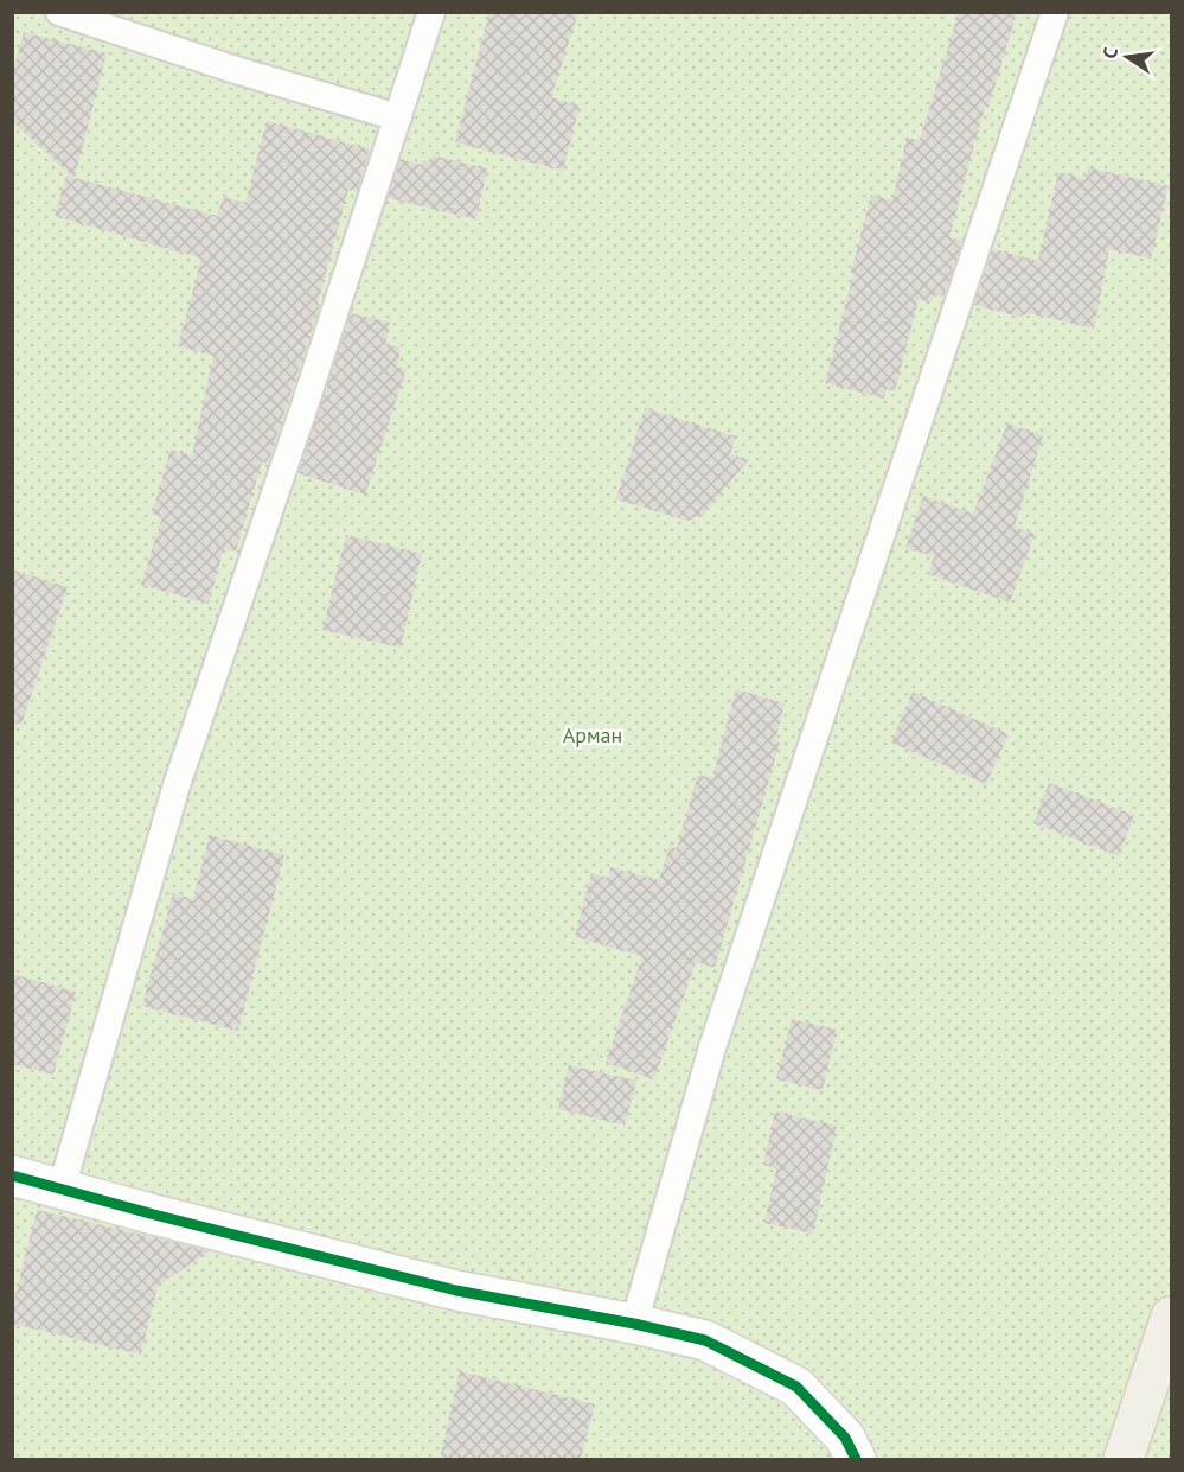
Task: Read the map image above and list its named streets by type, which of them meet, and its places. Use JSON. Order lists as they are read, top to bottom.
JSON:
{
  "parks": ["Арман"],
  "north": "left"
}
